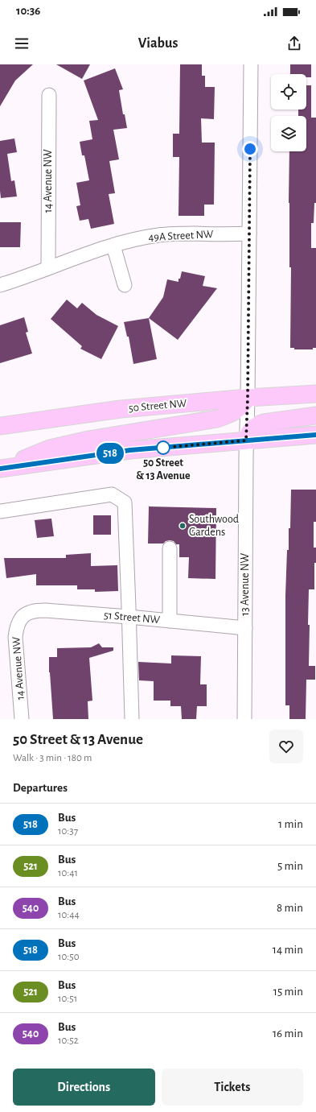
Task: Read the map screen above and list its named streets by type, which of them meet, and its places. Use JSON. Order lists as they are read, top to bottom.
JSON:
{
  "streets": {
    "main road": ["50 Street NW"],
    "street": [
      "14 Avenue NW",
      "49A Street NW",
      "13 Avenue NW",
      "51 Street NW"
    ]
  },
  "crossings": [
    ["14 Avenue NW", "49A Street NW"],
    ["14 Avenue NW", "51 Street NW"],
    ["49A Street NW", "13 Avenue NW"],
    ["50 Street NW", "13 Avenue NW"],
    ["13 Avenue NW", "51 Street NW"]
  ],
  "places": ["50 Street & 13 Avenue", "Southwood Gardens"],
  "lines": ["bus line 518"],
  "page": {
    "status": "10:36",
    "header": "Viabus",
    "on_map": "518",
    "heading": [
      ["50 Street & 13 Avenue", "Walk · 3 min · 180 m"],
      "Departures"
    ],
    "list": [
      {
        "mark": "518",
        "name": "Bus",
        "note": "10:37",
        "value": "1 min"
      },
      {
        "mark": "521",
        "name": "Bus",
        "note": "10:41",
        "value": "5 min"
      },
      {
        "mark": "540",
        "name": "Bus",
        "note": "10:44",
        "value": "8 min"
      },
      {
        "mark": "518",
        "name": "Bus",
        "note": "10:50",
        "value": "14 min"
      },
      {
        "mark": "521",
        "name": "Bus",
        "note": "10:51",
        "value": "15 min"
      },
      {
        "mark": "540",
        "name": "Bus",
        "note": "10:52",
        "value": "16 min"
      }
    ],
    "buttons": ["Directions", "Tickets"]
  }
}
